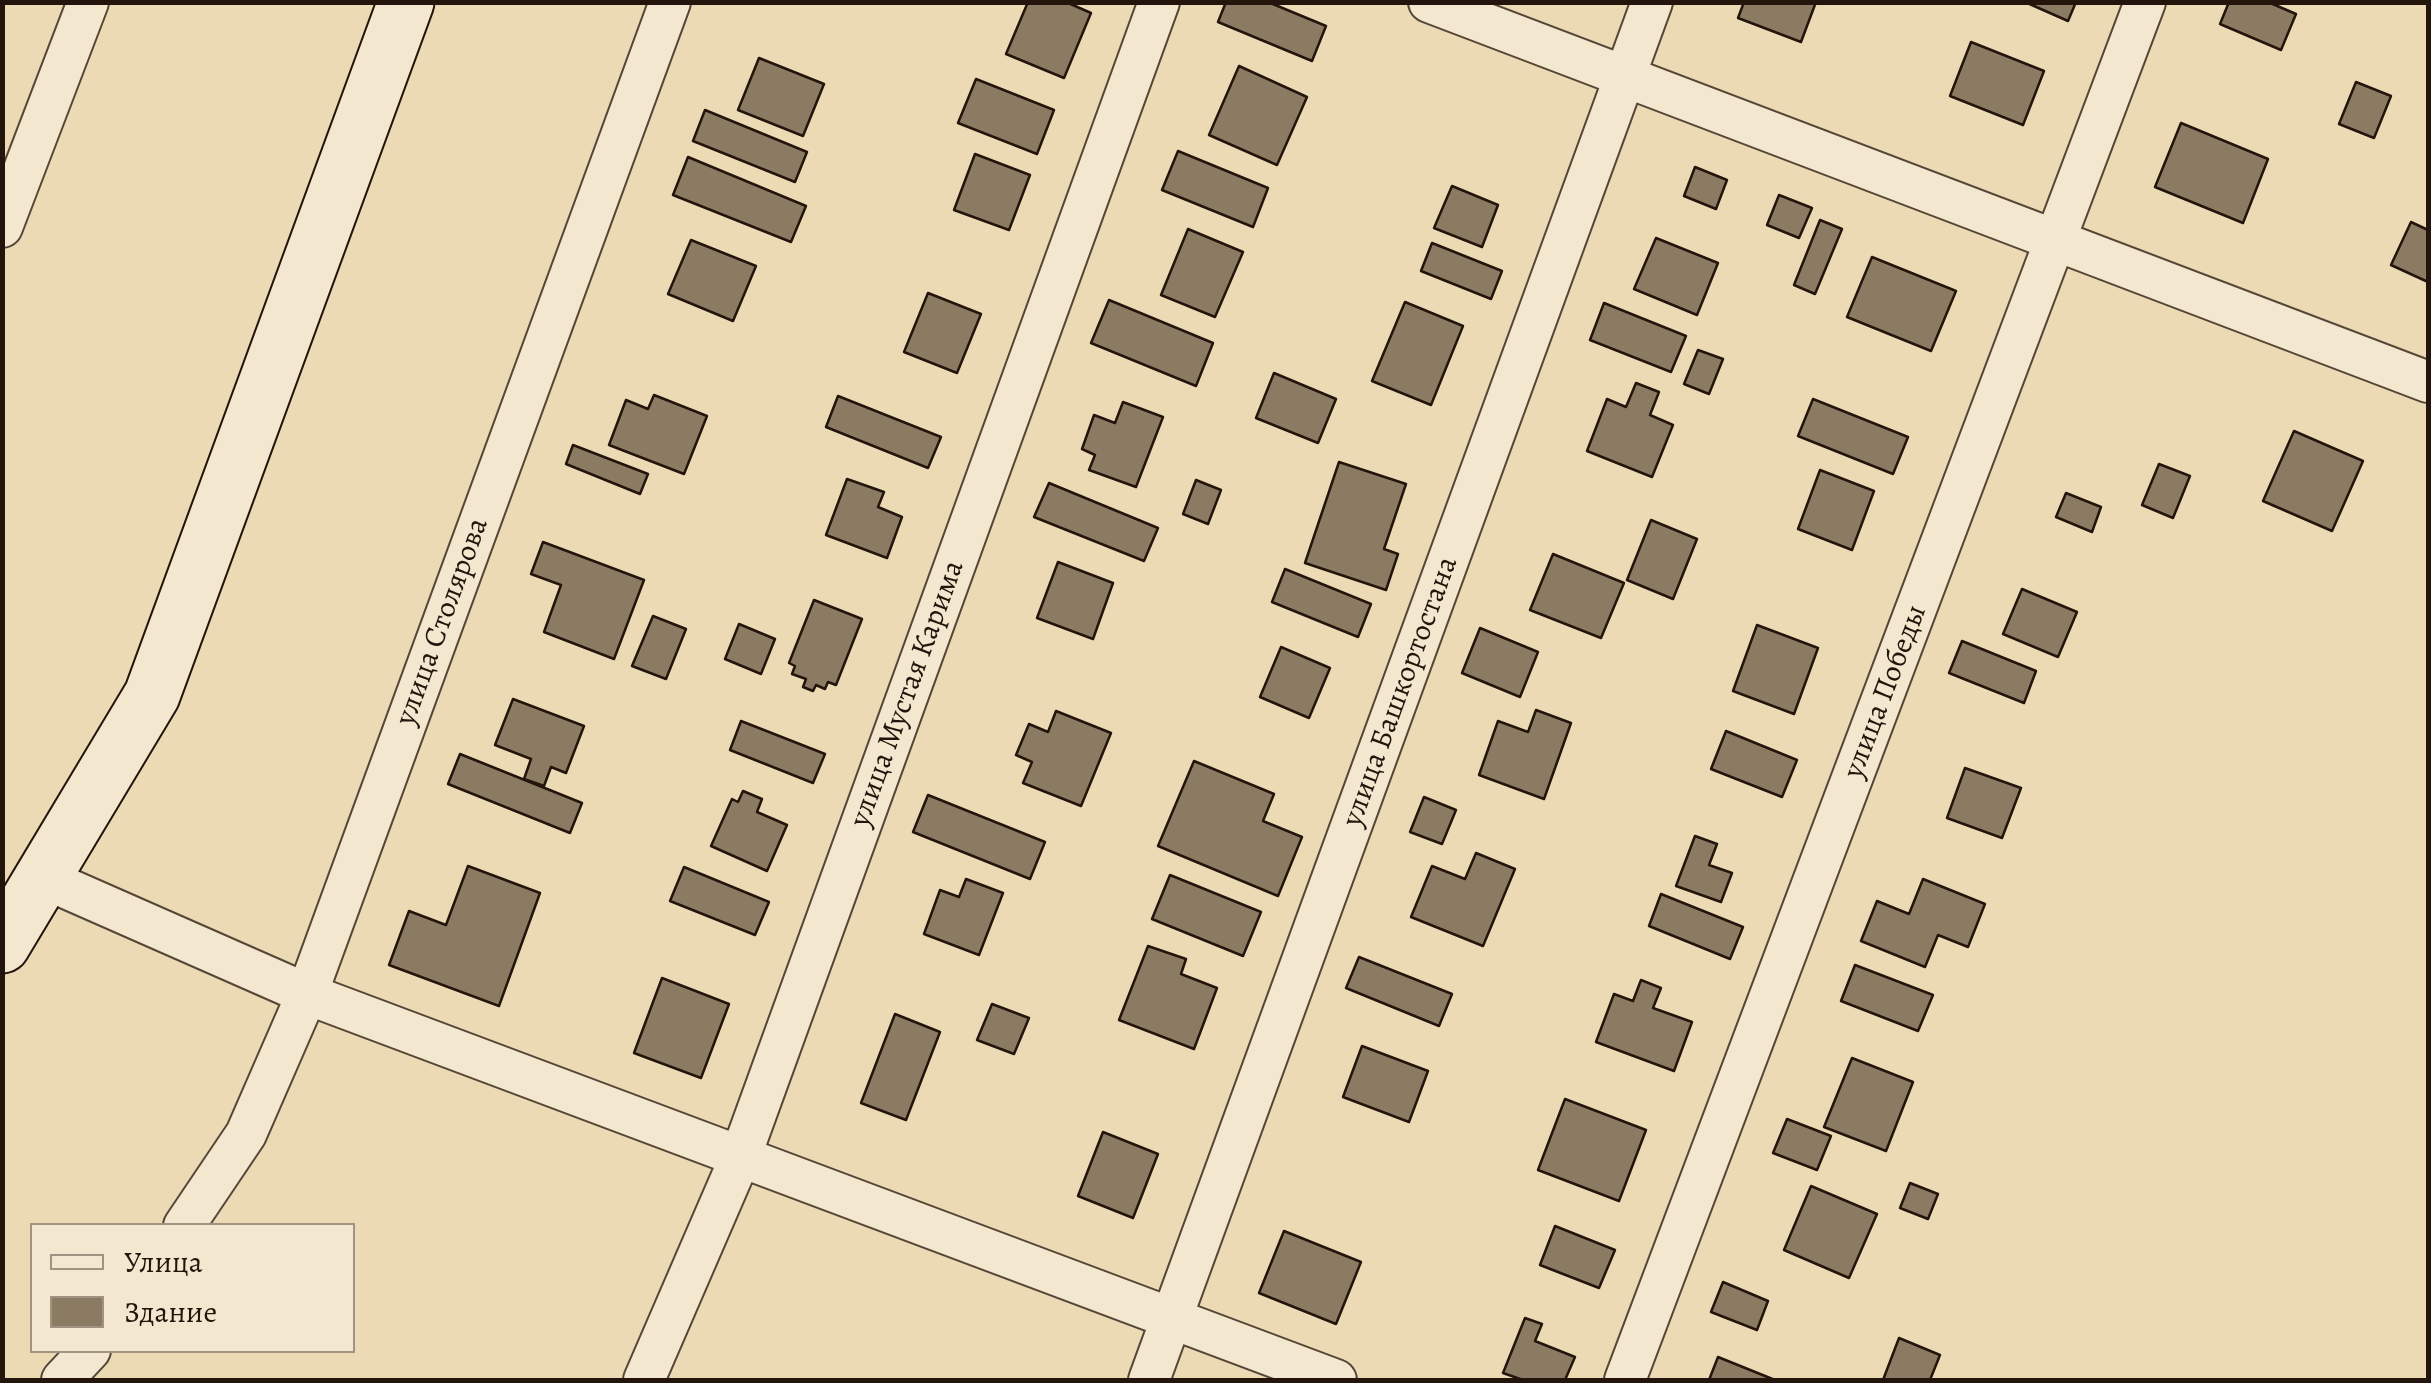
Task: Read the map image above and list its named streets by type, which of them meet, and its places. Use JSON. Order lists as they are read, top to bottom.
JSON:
{
  "streets": {
    "street": [
      "улица Столярова",
      "улица Башкортостана",
      "улица Победы",
      "улица Мустая Карима"
    ]
  },
  "legend": ["Улица", "Здание"]
}
